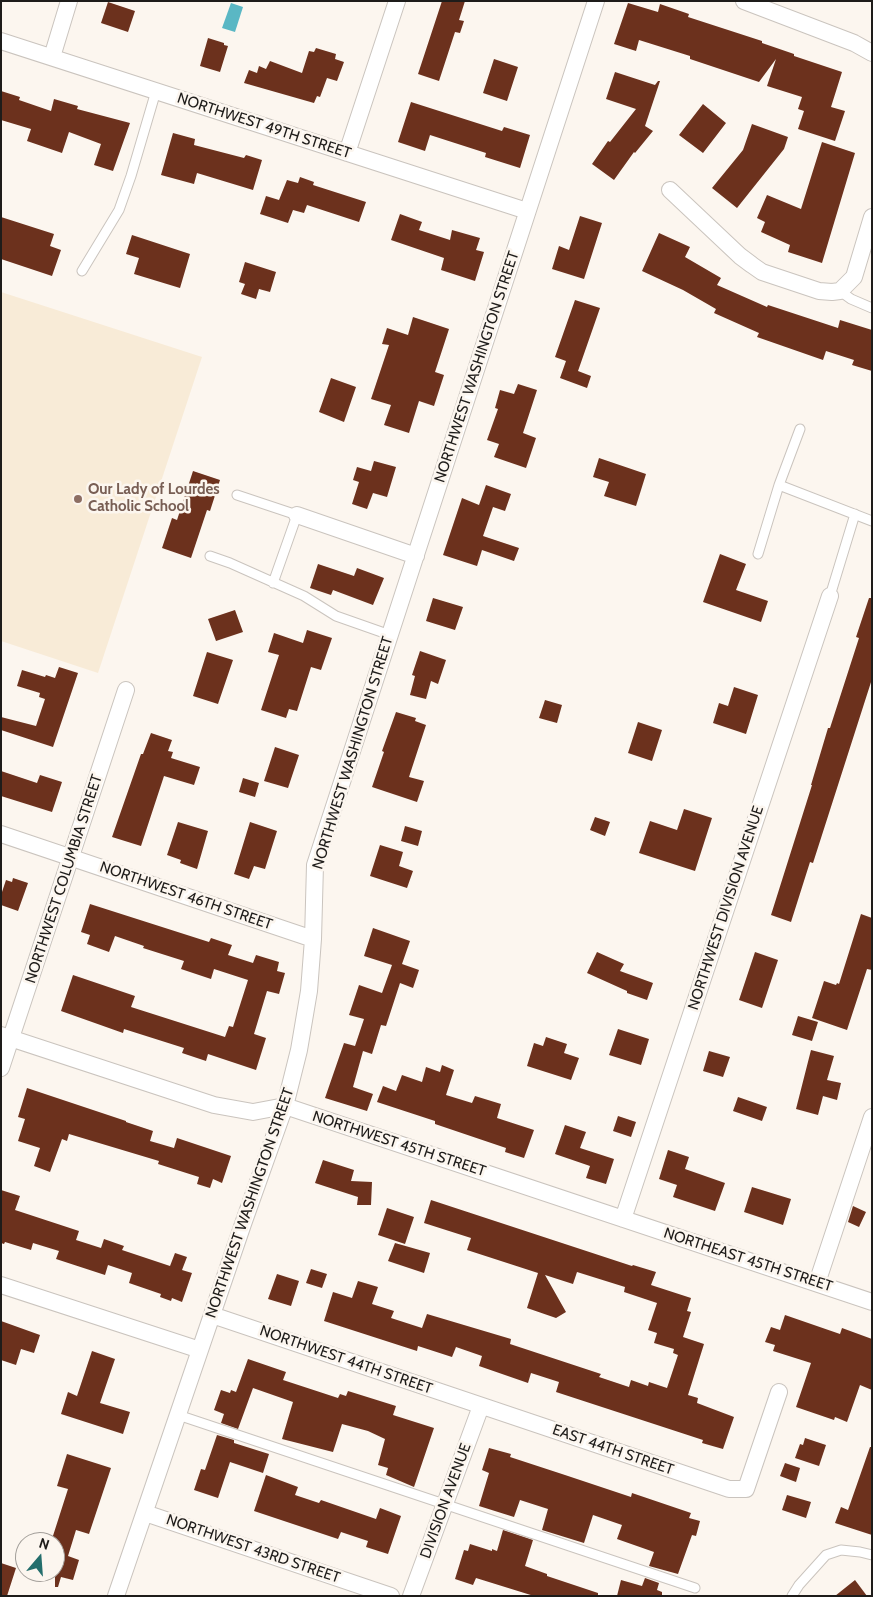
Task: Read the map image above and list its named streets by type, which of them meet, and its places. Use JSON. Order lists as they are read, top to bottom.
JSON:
{
  "streets": {
    "street": [
      "NORTHWEST 49TH STREET",
      "NORTHWEST WASHINGTON STREET",
      "NORTHWEST COLUMBIA STREET",
      "NORTHWEST 46TH STREET",
      "NORTHWEST DIVISION AVENUE",
      "NORTHWEST 45TH STREET",
      "NORTHEAST 45TH STREET",
      "NORTHWEST 44TH STREET",
      "EAST 44TH STREET",
      "DIVISION AVENUE",
      "NORTHWEST 43RD STREET"
    ]
  },
  "crossings": [
    ["NORTHWEST 49TH STREET", "NORTHWEST WASHINGTON STREET"],
    ["NORTHWEST WASHINGTON STREET", "NORTHWEST 46TH STREET"],
    ["NORTHWEST WASHINGTON STREET", "NORTHWEST 45TH STREET"],
    ["NORTHWEST WASHINGTON STREET", "NORTHWEST 44TH STREET"],
    ["NORTHWEST WASHINGTON STREET", "NORTHWEST 43RD STREET"],
    ["NORTHWEST COLUMBIA STREET", "NORTHWEST 46TH STREET"],
    ["NORTHWEST COLUMBIA STREET", "NORTHWEST 45TH STREET"],
    ["NORTHWEST DIVISION AVENUE", "NORTHWEST 45TH STREET"],
    ["NORTHWEST DIVISION AVENUE", "NORTHEAST 45TH STREET"],
    ["NORTHWEST 45TH STREET", "NORTHEAST 45TH STREET"],
    ["NORTHWEST 44TH STREET", "EAST 44TH STREET"],
    ["NORTHWEST 44TH STREET", "DIVISION AVENUE"],
    ["EAST 44TH STREET", "DIVISION AVENUE"]
  ],
  "places": ["Our Lady of Lourdes Catholic School"],
  "north": "top"
}
